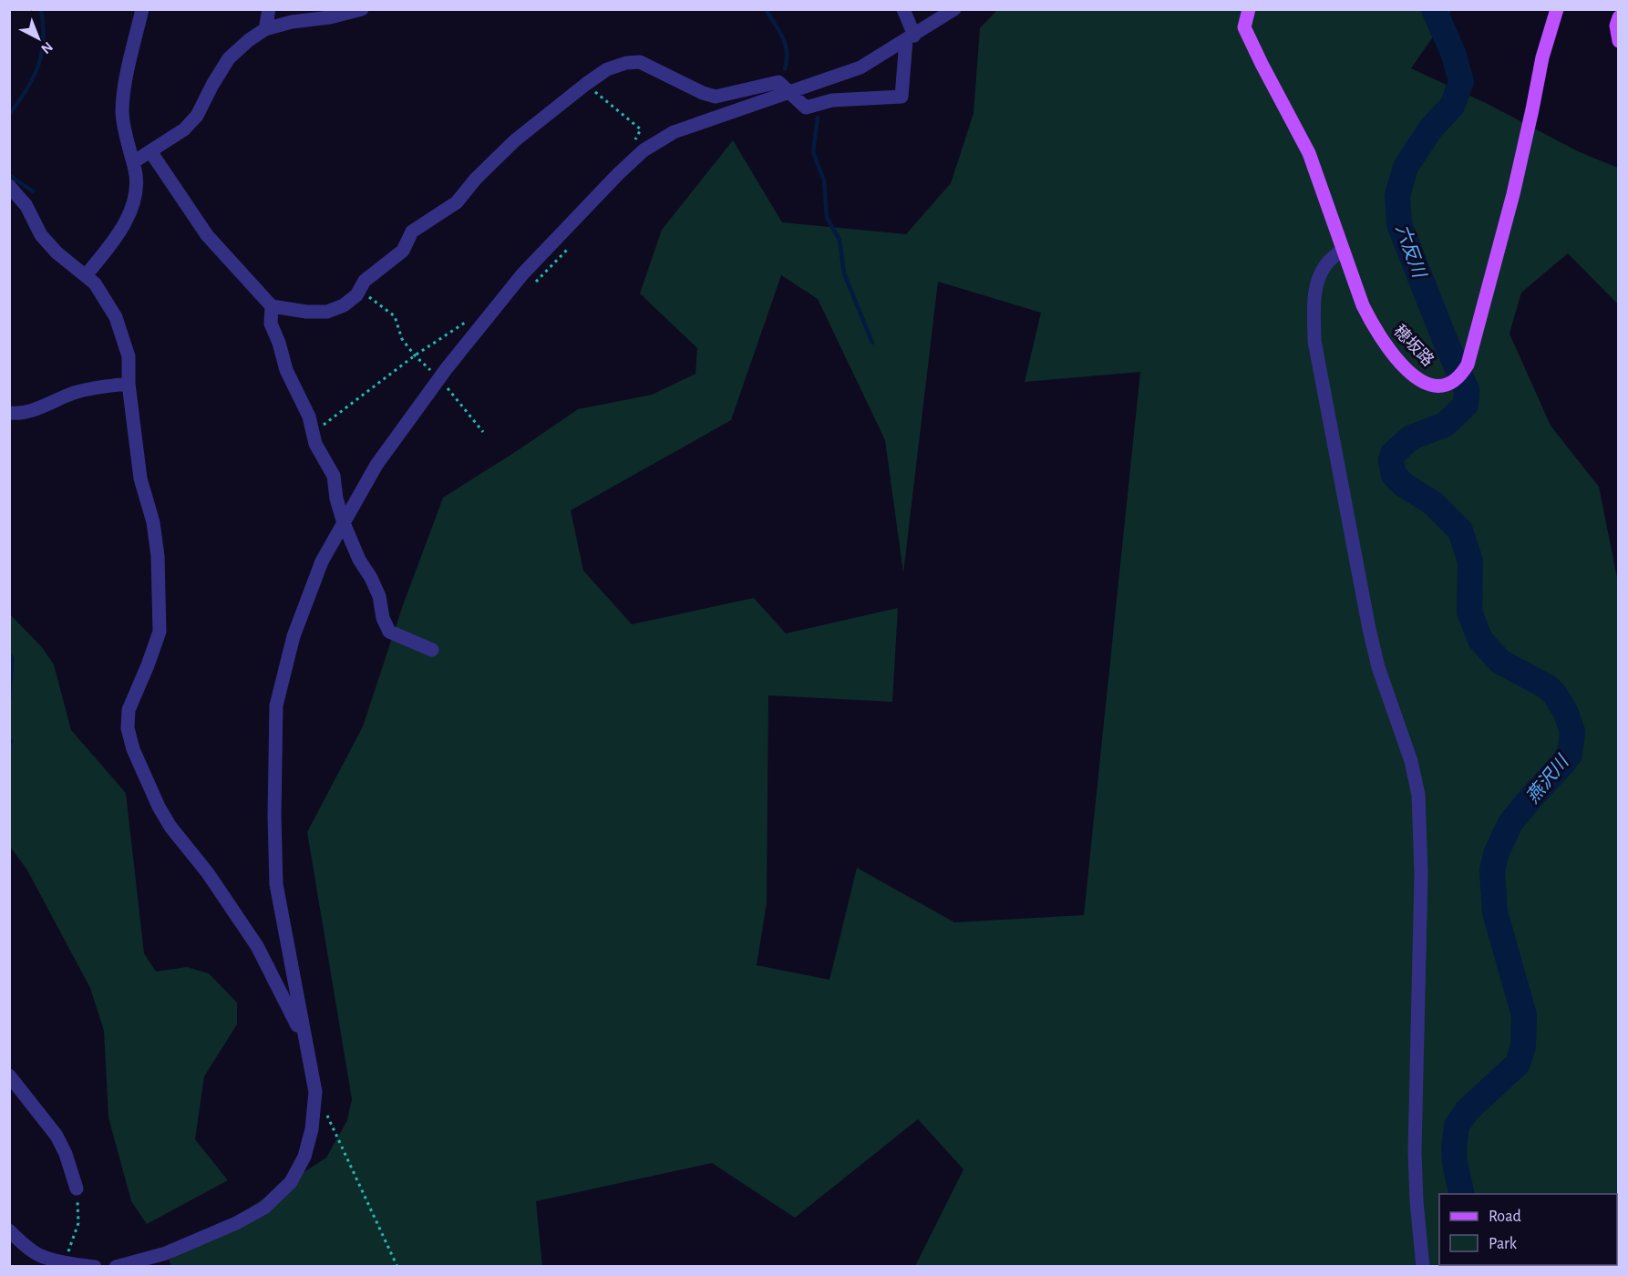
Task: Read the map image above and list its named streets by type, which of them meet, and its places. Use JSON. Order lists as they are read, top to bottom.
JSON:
{
  "streets": {
    "main road": ["穂坂路"]
  },
  "water": ["六反川", "燕沢川"],
  "legend": ["Road", "Park"],
  "north": "bottom right"
}
